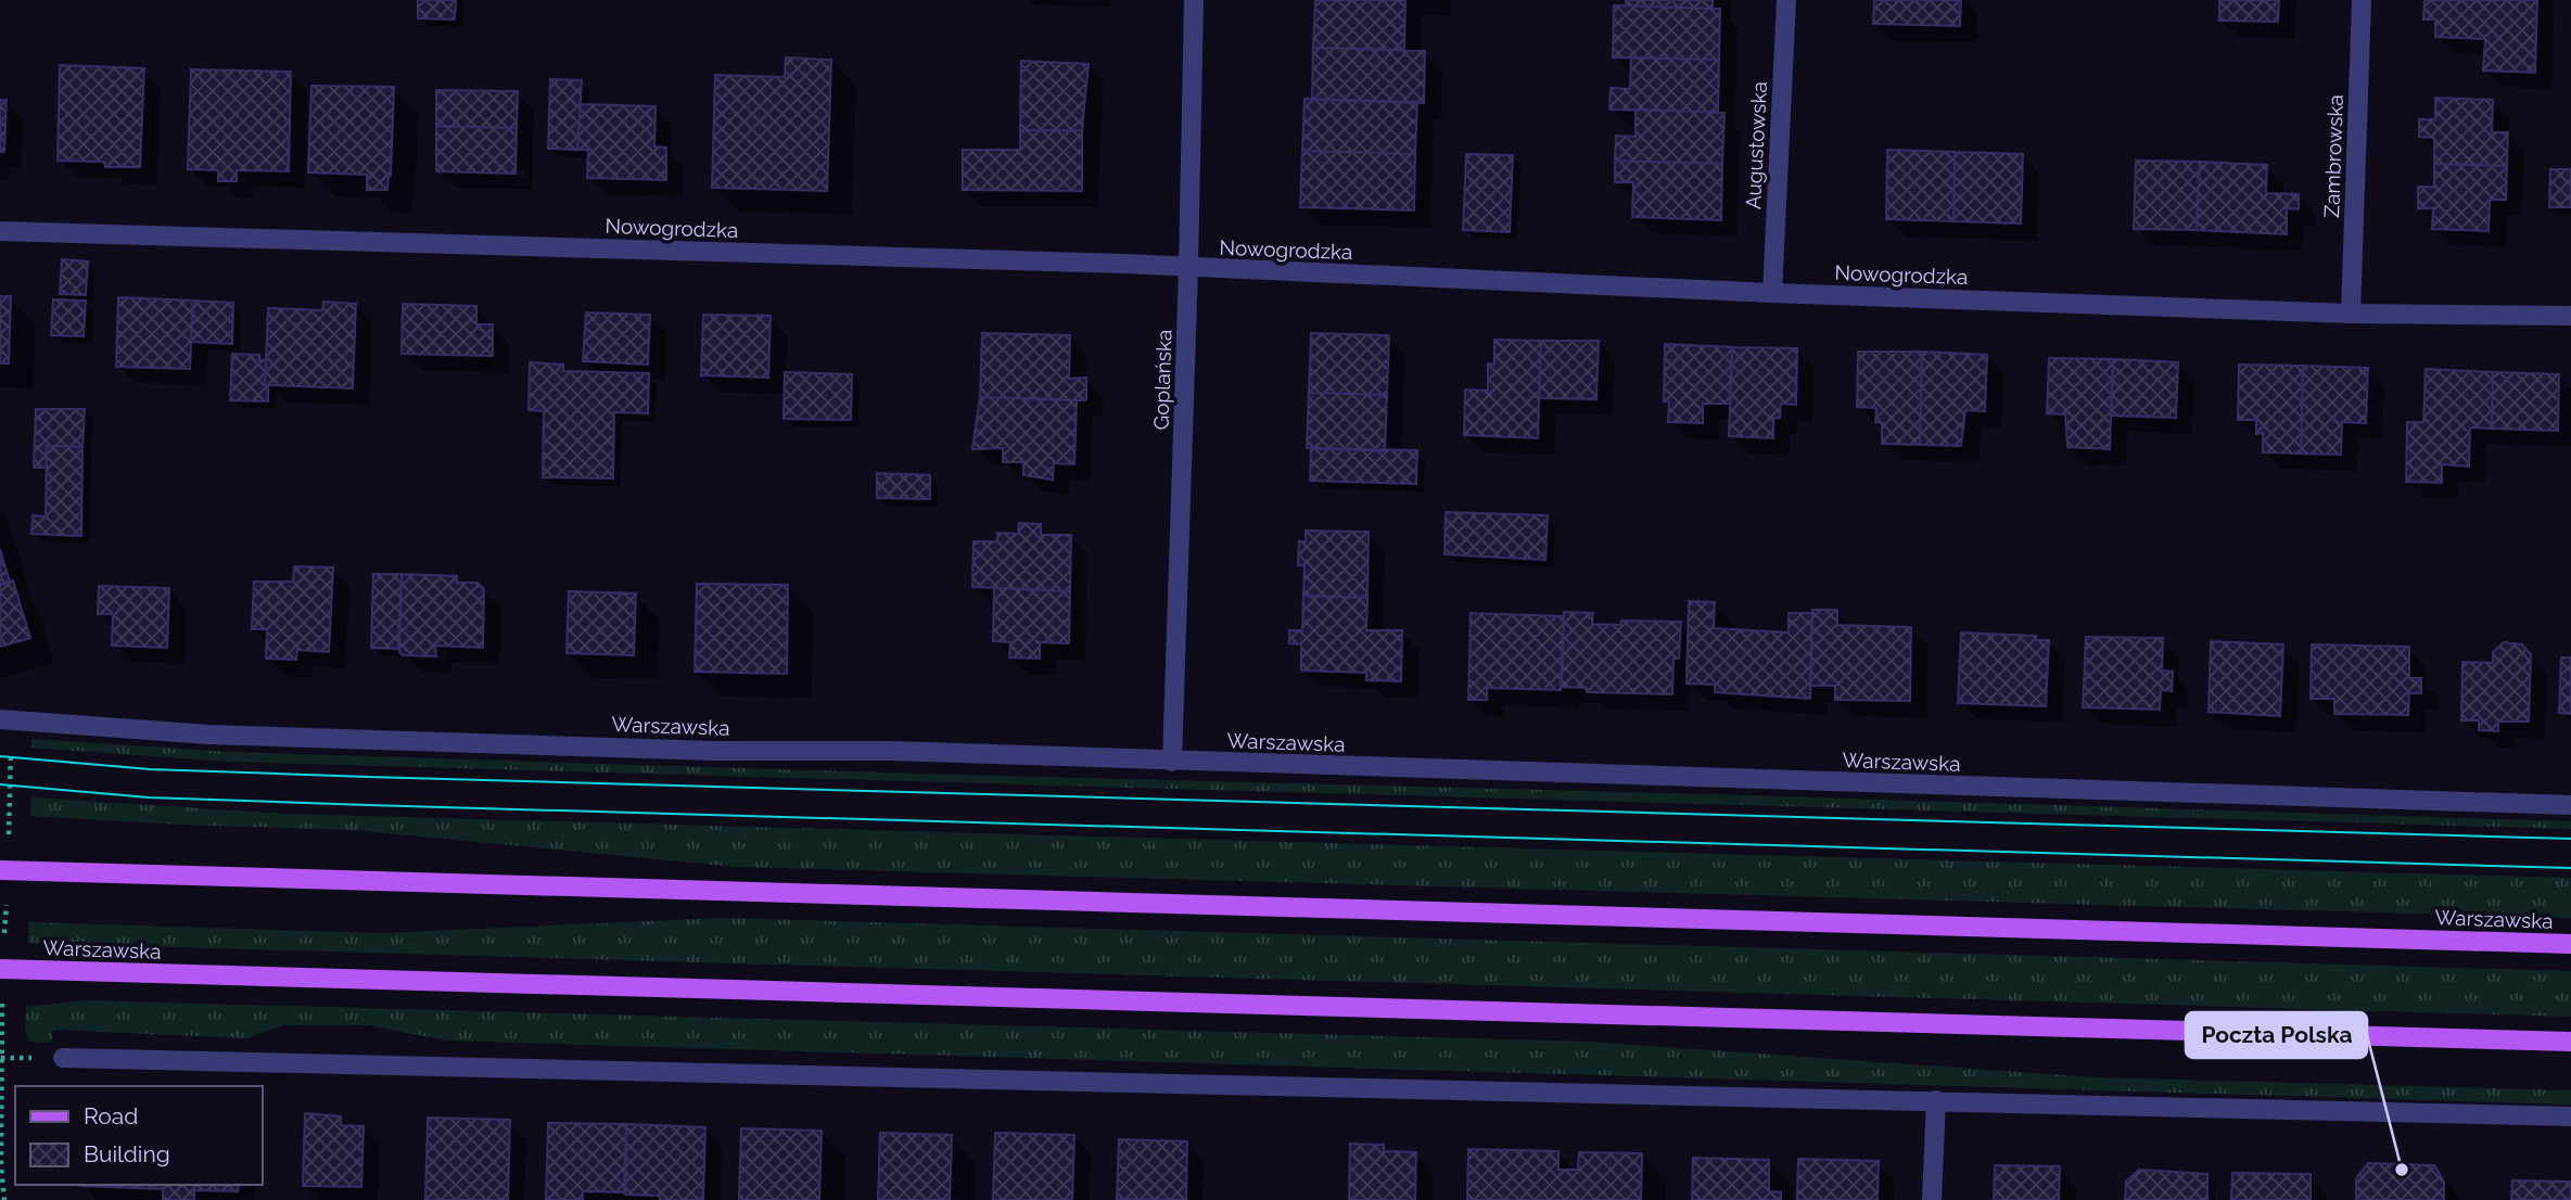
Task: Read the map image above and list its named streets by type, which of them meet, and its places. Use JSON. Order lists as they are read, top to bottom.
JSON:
{
  "streets": {
    "main road": ["Warszawska"],
    "street": [
      "Augustowska",
      "Zambrowska",
      "Nowogrodzka",
      "Goplańska"
    ]
  },
  "crossings": [
    ["Augustowska", "Nowogrodzka"],
    ["Zambrowska", "Nowogrodzka"],
    ["Nowogrodzka", "Goplańska"],
    ["Goplańska", "Warszawska"]
  ],
  "places": ["Poczta Polska"],
  "legend": ["Road", "Building"]
}
